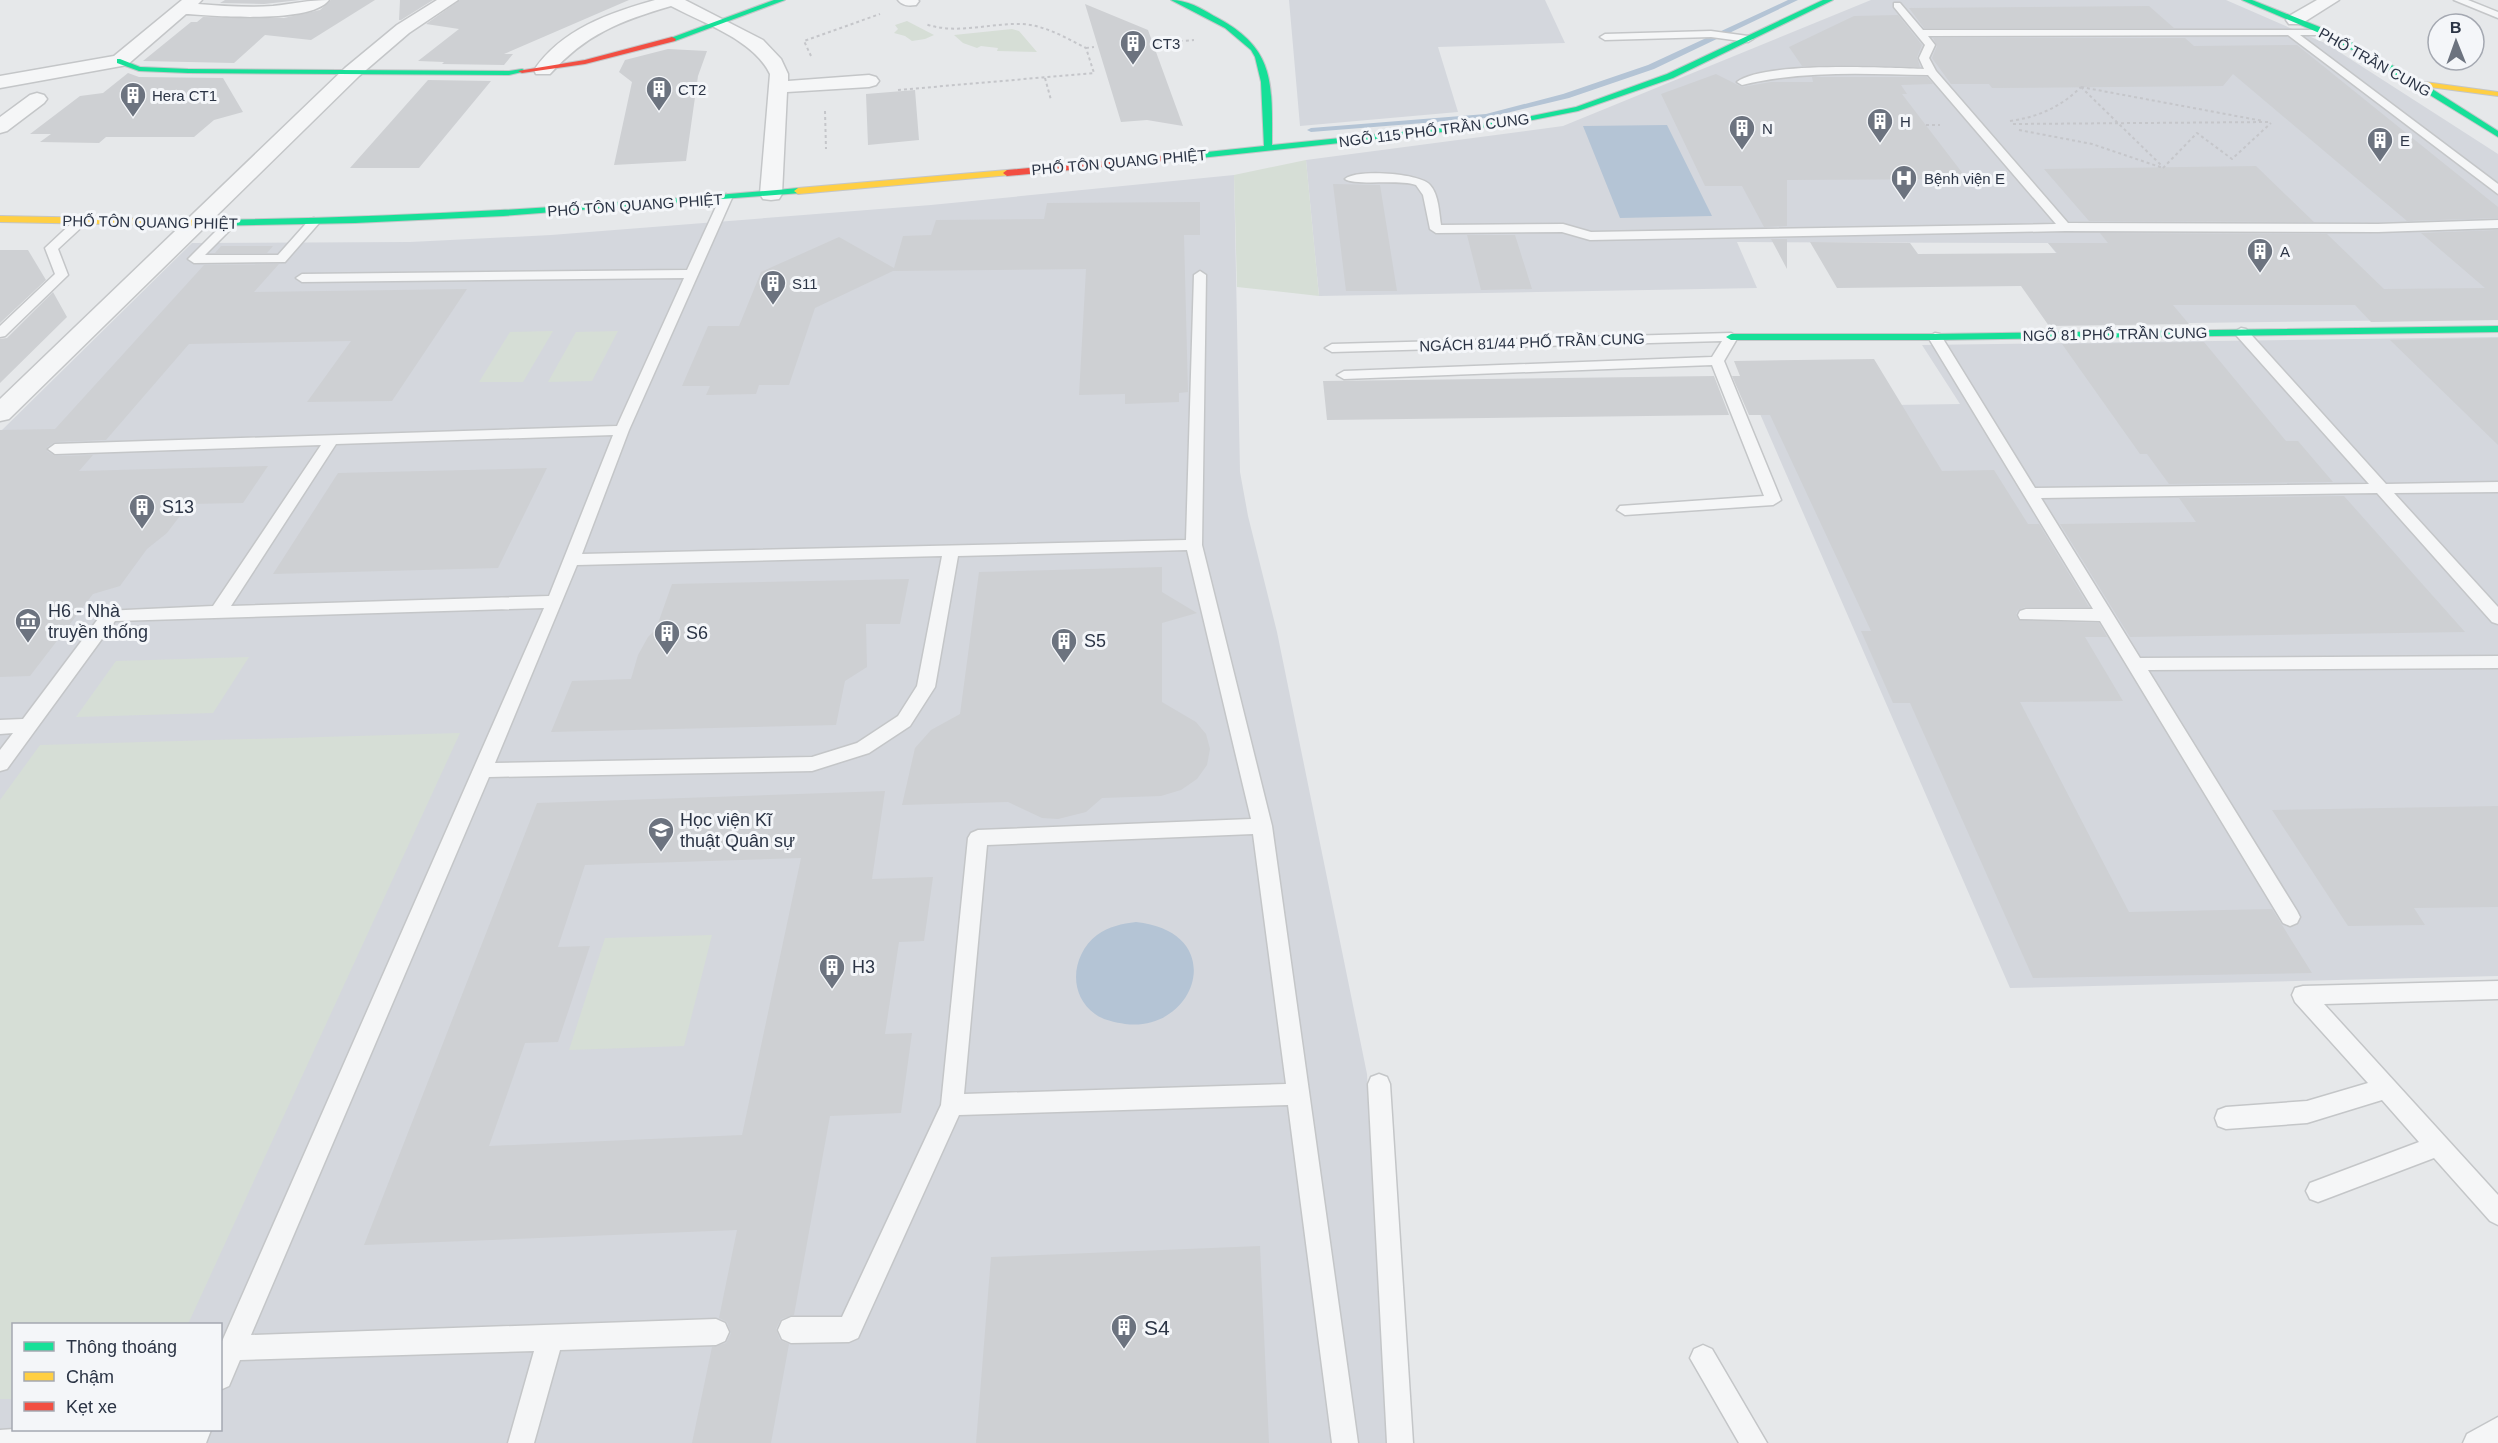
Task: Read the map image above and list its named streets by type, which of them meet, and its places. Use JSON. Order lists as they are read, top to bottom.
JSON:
{
  "streets": {
    "street": [
      "PHỐ TRẦN CUNG",
      "NGÕ 115 PHỐ TRẦN CUNG",
      "PHỐ TÔN QUANG PHIỆT",
      "NGÕ 81 PHỐ TRẦN CUNG"
    ],
    "lane": ["NGÁCH 81/44 PHỐ TRẦN CUNG"]
  },
  "crossings": [
    ["NGÕ 115 PHỐ TRẦN CUNG", "PHỐ TÔN QUANG PHIỆT"],
    ["NGÕ 81 PHỐ TRẦN CUNG", "NGÁCH 81/44 PHỐ TRẦN CUNG"]
  ],
  "places": {
    "building": [
      "CT3",
      "CT2",
      "Hera CT1",
      "H",
      "N",
      "E",
      "A",
      "S11",
      "S13",
      "S6",
      "S5",
      "H3",
      "S4"
    ],
    "hospital": ["Bệnh viện E"],
    "museum": ["H6 - Nhà truyền thống"],
    "school or university": ["Học viện Kĩ thuật Quân sự"]
  },
  "legend": ["Thông thoáng", "Chậm", "Kẹt xe"],
  "north": "top"
}
